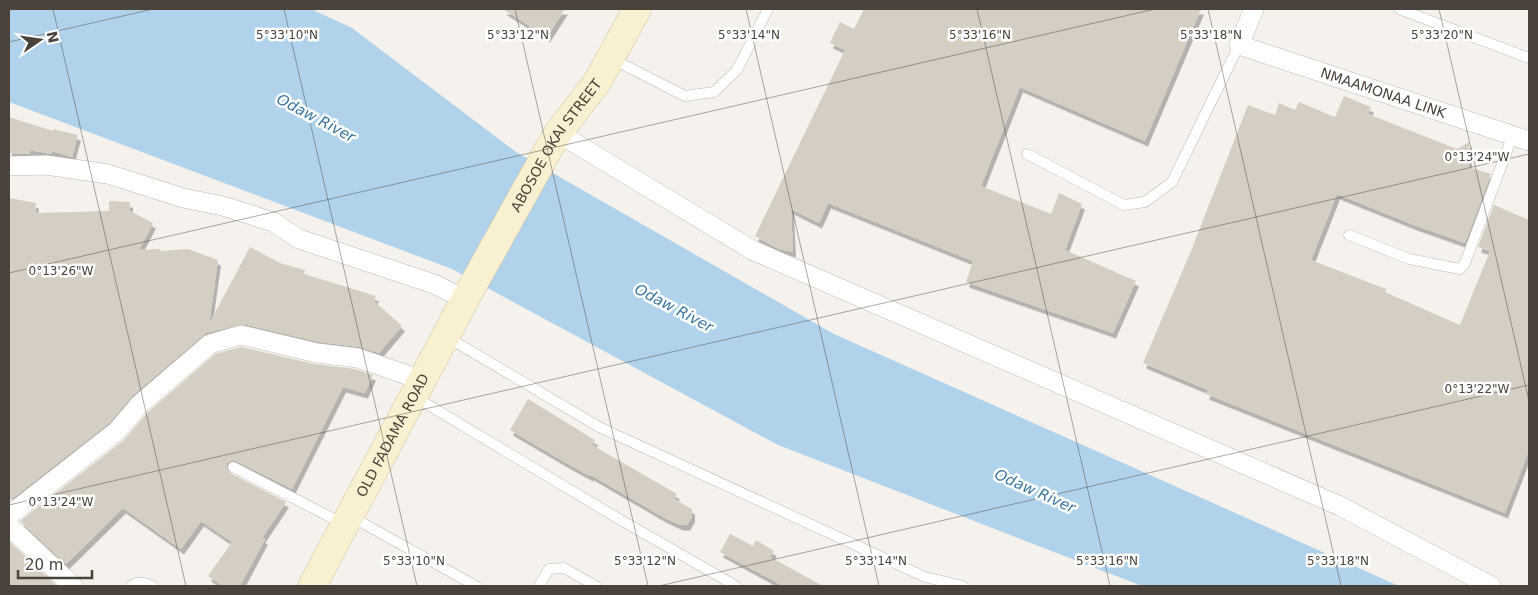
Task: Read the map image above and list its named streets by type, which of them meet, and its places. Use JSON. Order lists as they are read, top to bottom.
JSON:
{
  "streets": {
    "street": ["NMAAMONAA LINK", "ABOSOE OKAI STREET", "OLD FADAMA ROAD"]
  },
  "crossings": [
    ["ABOSOE OKAI STREET", "OLD FADAMA ROAD"]
  ],
  "water": ["Odaw River"],
  "scale_bar": "20 m",
  "north": "right",
  "coordinates": [
    "5°33'10\"N",
    "5°33'12\"N",
    "5°33'14\"N",
    "5°33'16\"N",
    "5°33'18\"N",
    "5°33'20\"N",
    "0°13'24\"W",
    "0°13'26\"W",
    "0°13'22\"W"
  ]
}
